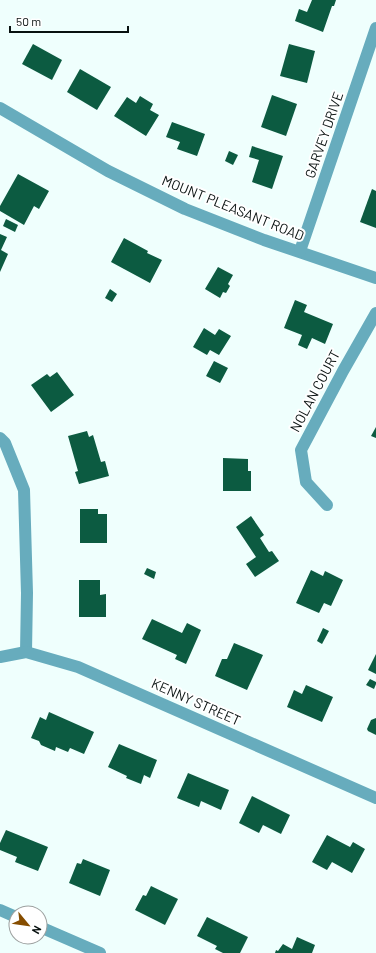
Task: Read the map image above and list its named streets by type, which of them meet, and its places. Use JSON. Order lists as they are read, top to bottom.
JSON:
{
  "streets": {
    "street": [
      "GARVEY DRIVE",
      "MOUNT PLEASANT ROAD",
      "NOLAN COURT",
      "KENNY STREET"
    ]
  },
  "crossings": [
    ["GARVEY DRIVE", "MOUNT PLEASANT ROAD"]
  ],
  "scale_bar": "50 m",
  "north": "bottom right"
}
